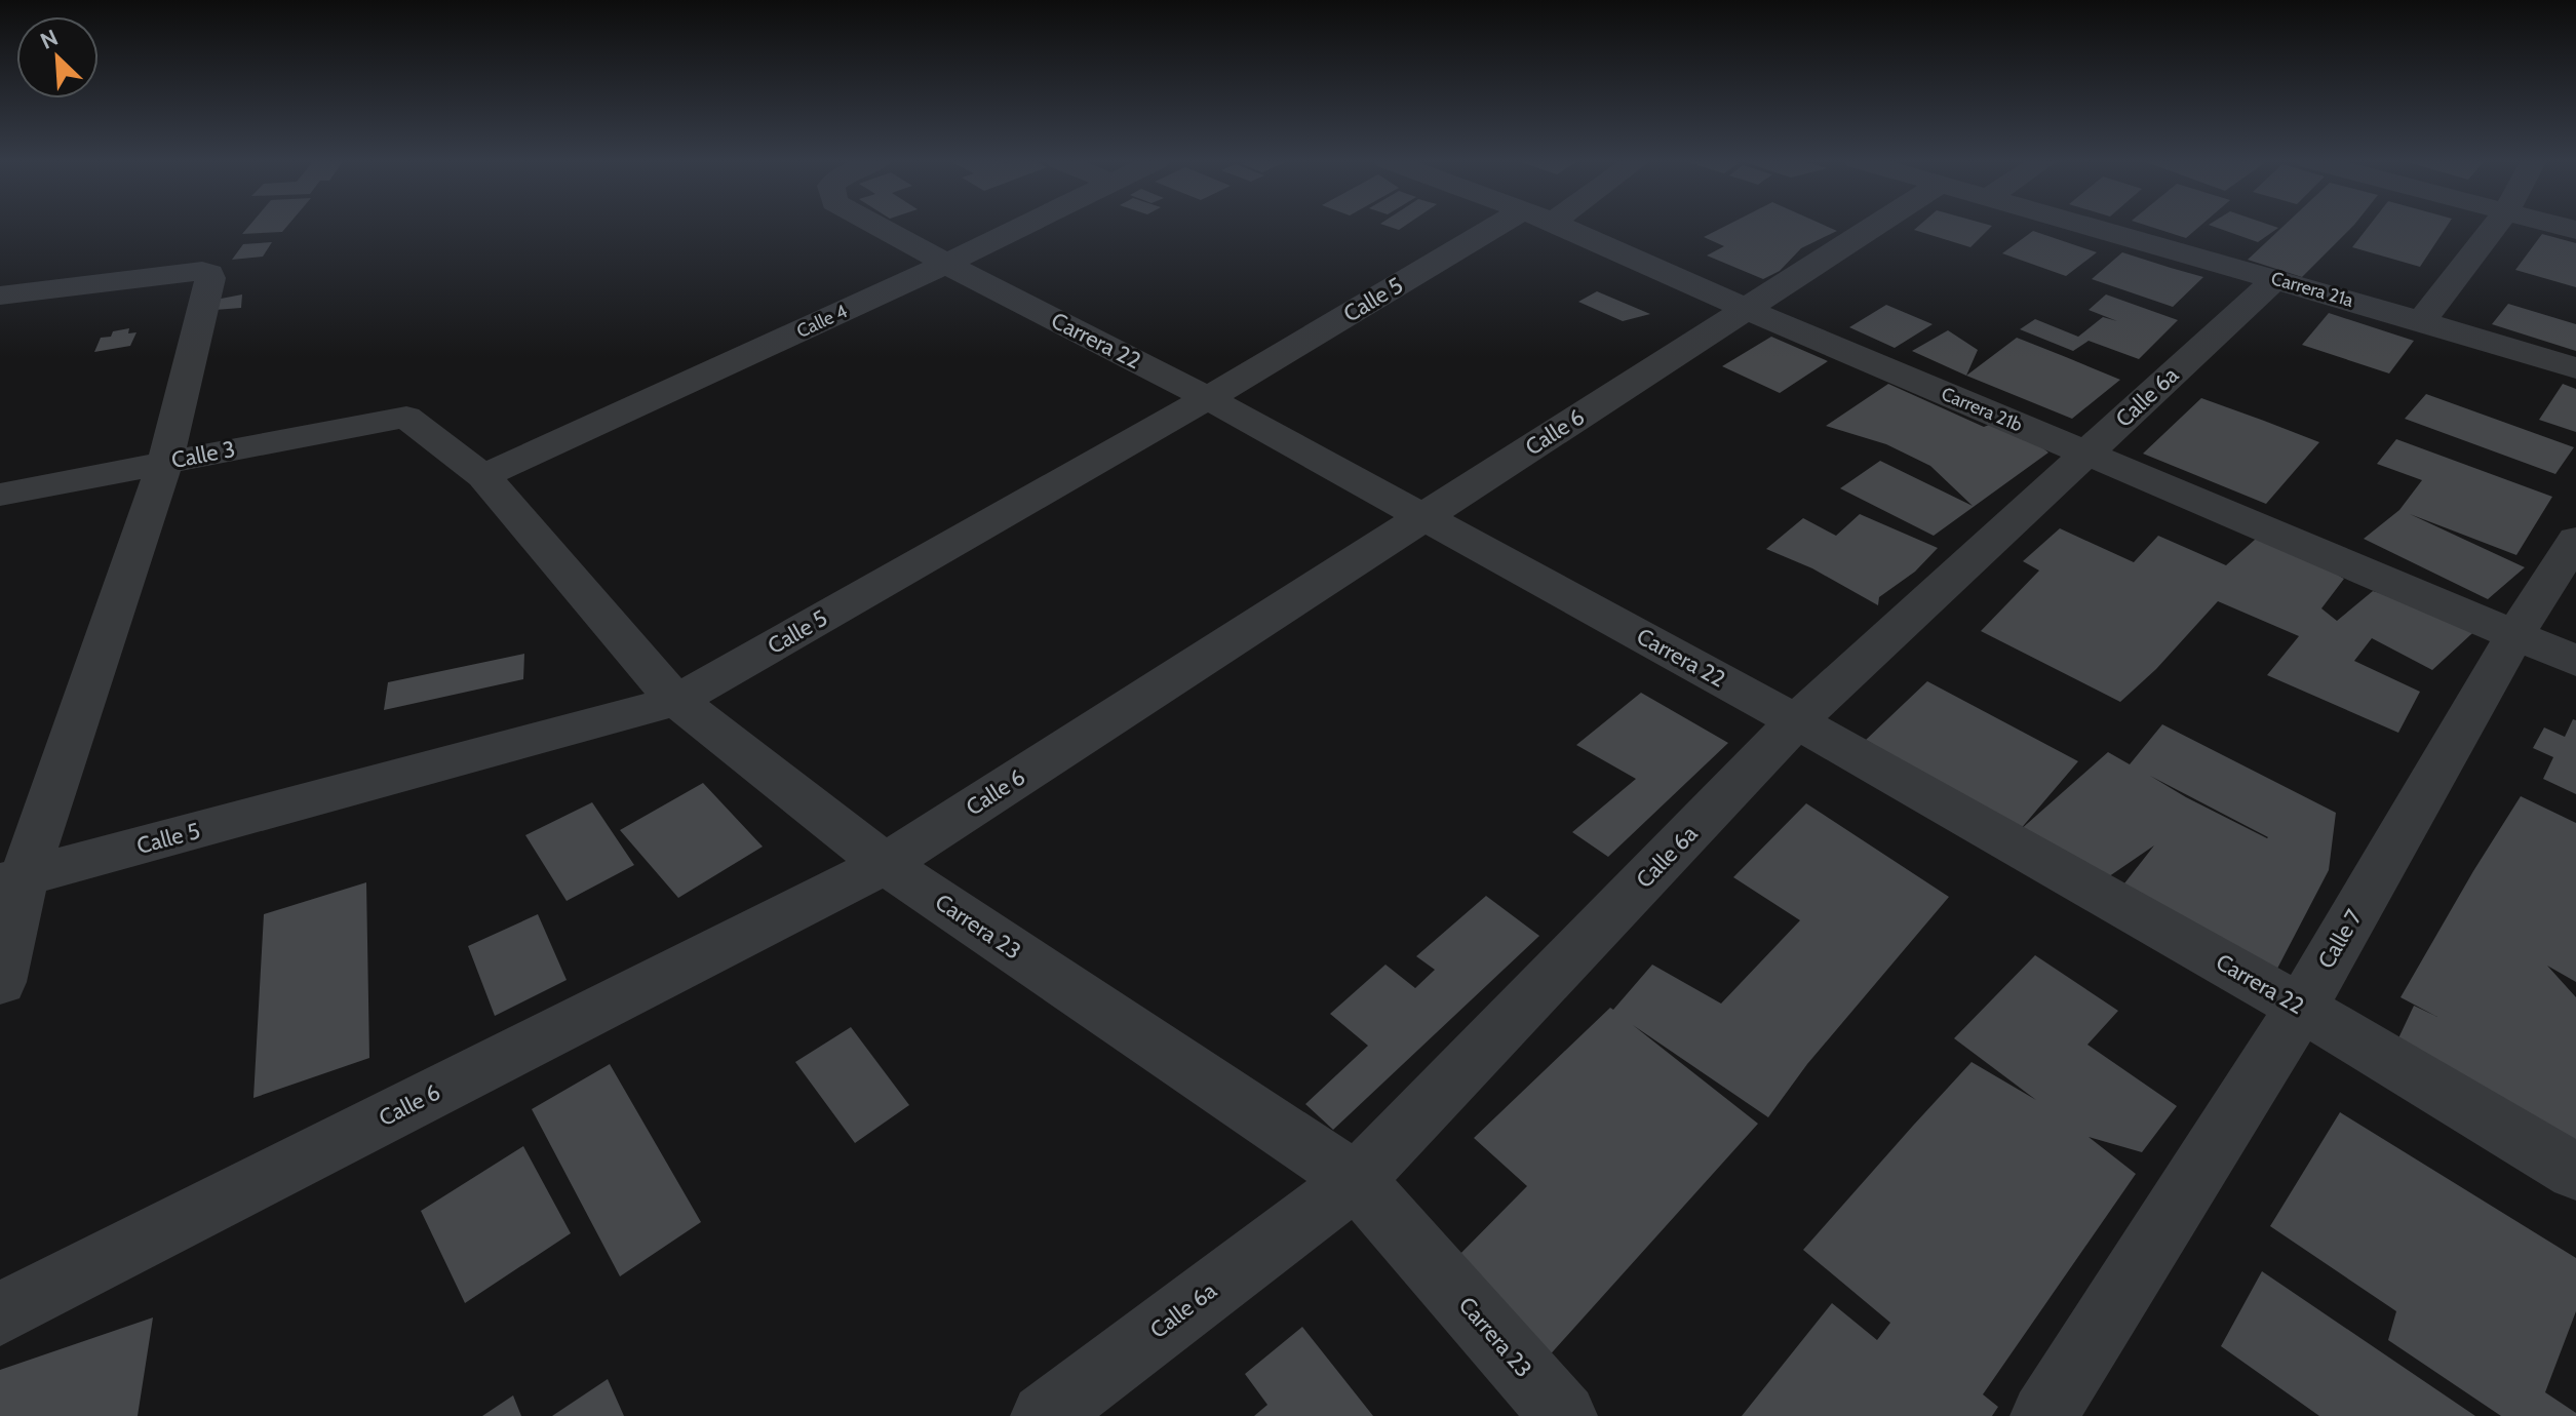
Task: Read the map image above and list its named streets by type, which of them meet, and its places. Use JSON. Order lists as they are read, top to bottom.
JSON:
{
  "streets": {
    "street": [
      "Carrera 21a",
      "Calle 5",
      "Calle 4",
      "Carrera 22",
      "Calle 6a",
      "Carrera 21b",
      "Calle 6",
      "Calle 3",
      "Carrera 23",
      "Calle 7"
    ]
  },
  "crossings": [
    ["Carrera 21a", "Calle 6a"],
    ["Calle 5", "Carrera 22"],
    ["Calle 5", "Carrera 23"],
    ["Calle 4", "Carrera 22"],
    ["Calle 4", "Carrera 23"],
    ["Carrera 22", "Calle 6a"],
    ["Carrera 22", "Calle 6"],
    ["Carrera 22", "Calle 7"],
    ["Calle 6a", "Carrera 21b"],
    ["Calle 6a", "Carrera 23"],
    ["Carrera 21b", "Calle 6"],
    ["Carrera 21b", "Calle 7"],
    ["Calle 6", "Carrera 23"],
    ["Calle 3", "Carrera 23"]
  ],
  "north": "top left"
}
